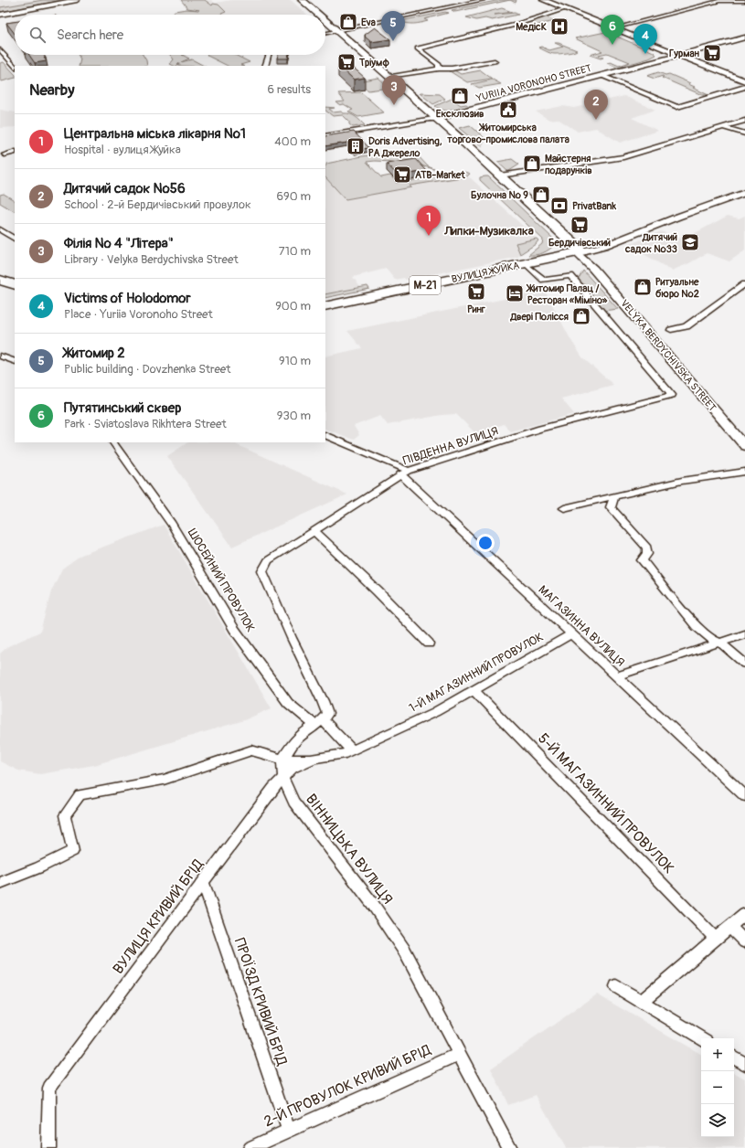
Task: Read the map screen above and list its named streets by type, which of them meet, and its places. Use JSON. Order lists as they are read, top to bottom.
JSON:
{
  "streets": {
    "highway": ["ВУЛИЦЯ ЖУЙКА", "М-21", "VELYKA BERDYCHIVSKA STREET"],
    "main road": ["YURIIA VORONOHO STREET"],
    "street": [
      "ПІВДЕННА ВУЛИЦЯ",
      "ШОСЕЙНИЙ ПРОВУЛОК",
      "МАГАЗИННА ВУЛИЦЯ",
      "1-Й МАГАЗИННИЙ ПРОВУЛОК",
      "5-Й МАГАЗИННИЙ ПРОВУЛОК",
      "ВІННИЦЬКА ВУЛИЦЯ",
      "ВУЛИЦЯ КРИВИЙ БРІД",
      "ПРОЇЗД КРИВИЙ БРІД",
      "2-Й ПРОВУЛОК КРИВИЙ БРІД"
    ]
  },
  "crossings": [
    ["YURIIA VORONOHO STREET", "VELYKA BERDYCHIVSKA STREET"],
    ["ВУЛИЦЯ ЖУЙКА", "VELYKA BERDYCHIVSKA STREET"],
    ["ВУЛИЦЯ ЖУЙКА", "ПІВДЕННА ВУЛИЦЯ"],
    ["ПІВДЕННА ВУЛИЦЯ", "ШОСЕЙНИЙ ПРОВУЛОК"],
    ["ПІВДЕННА ВУЛИЦЯ", "МАГАЗИННА ВУЛИЦЯ"],
    ["ШОСЕЙНИЙ ПРОВУЛОК", "1-Й МАГАЗИННИЙ ПРОВУЛОК"],
    ["ШОСЕЙНИЙ ПРОВУЛОК", "ВУЛИЦЯ КРИВИЙ БРІД"],
    ["МАГАЗИННА ВУЛИЦЯ", "1-Й МАГАЗИННИЙ ПРОВУЛОК"],
    ["1-Й МАГАЗИННИЙ ПРОВУЛОК", "5-Й МАГАЗИННИЙ ПРОВУЛОК"],
    ["1-Й МАГАЗИННИЙ ПРОВУЛОК", "ВУЛИЦЯ КРИВИЙ БРІД"],
    ["ВІННИЦЬКА ВУЛИЦЯ", "ВУЛИЦЯ КРИВИЙ БРІД"],
    ["ВІННИЦЬКА ВУЛИЦЯ", "2-Й ПРОВУЛОК КРИВИЙ БРІД"],
    ["ВУЛИЦЯ КРИВИЙ БРІД", "ПРОЇЗД КРИВИЙ БРІД"],
    ["ПРОЇЗД КРИВИЙ БРІД", "2-Й ПРОВУЛОК КРИВИЙ БРІД"]
  ],
  "districts": ["Липки-Музикалка"],
  "places": {
    "shop": [
      "Eva",
      "Ексклюзив",
      "Майстерня подарунків",
      "Булочна № 9",
      "Ритуальне бюро №2",
      "Двері Полісся"
    ],
    "hospital": ["МедісК"],
    "supermarket": [
      "Гурман",
      "Тріумф",
      "ATB-Market",
      "Бердичівський",
      "Ринг"
    ],
    "public building": ["Житомирська торгово-промислова палата"],
    "building": ["Doris Advertising, РА Джерело"],
    "bank": ["PrivatBank"],
    "school or university": ["Дитячий садок №33"],
    "hotel": ["Житомир Палац / Ресторан «Міміно»"]
  },
  "page": {
    "pins": [
      "5",
      "6",
      "4",
      "3",
      "2",
      "1"
    ],
    "search": "Search here",
    "heading": ["Nearby", "6 results"],
    "list": [
      {
        "mark": "1",
        "name": "Центральна міська лікарня №1",
        "note": "Hospital · вулиця Жуйка",
        "value": "400 m"
      },
      {
        "mark": "2",
        "name": "Дитячий садок №56",
        "note": "School · 2-й Бердичівський провулок",
        "value": "690 m"
      },
      {
        "mark": "3",
        "name": "Філія № 4 \"Літера\"",
        "note": "Library · Velyka Berdychivska Street",
        "value": "710 m"
      },
      {
        "mark": "4",
        "name": "Victims of Holodomor",
        "note": "Place · Yuriia Voronoho Street",
        "value": "900 m"
      },
      {
        "mark": "5",
        "name": "Житомир 2",
        "note": "Public building · Dovzhenka Street",
        "value": "910 m"
      },
      {
        "mark": "6",
        "name": "Путятинський сквер",
        "note": "Park · Sviatoslava Rikhtera Street",
        "value": "930 m"
      }
    ],
    "map_buttons": ["+", "−"]
  }
}
